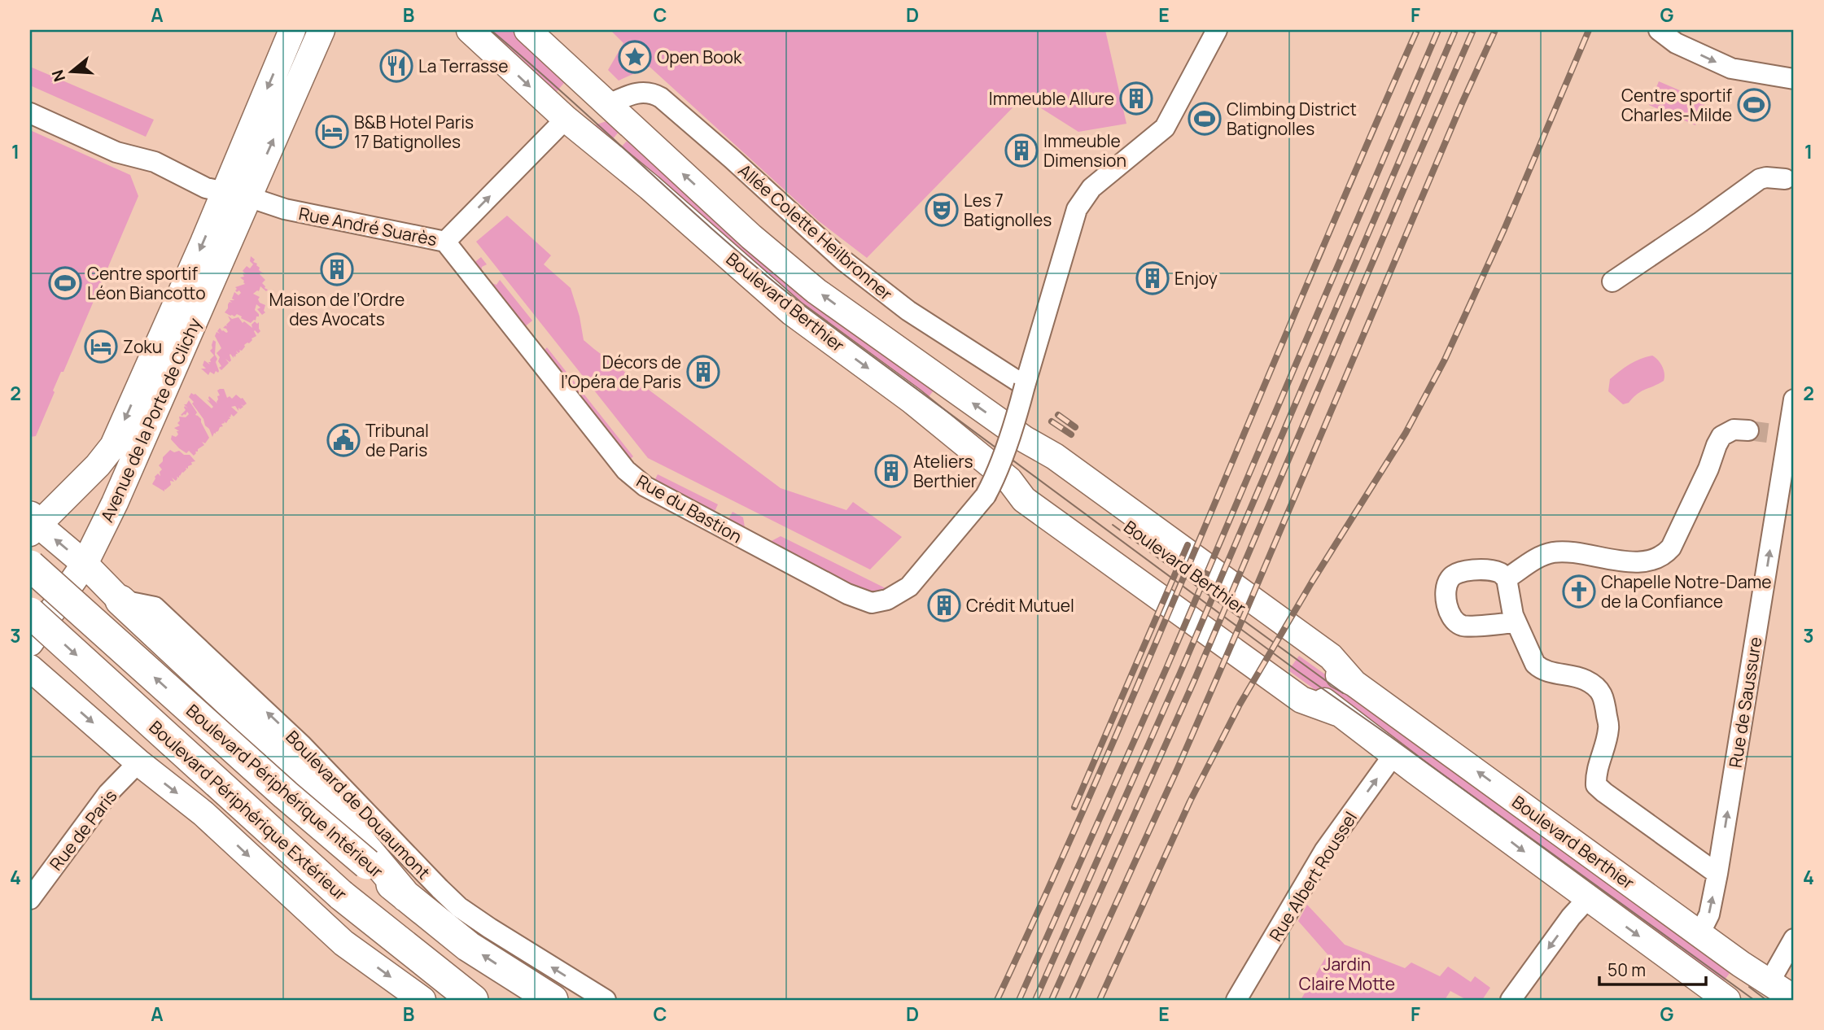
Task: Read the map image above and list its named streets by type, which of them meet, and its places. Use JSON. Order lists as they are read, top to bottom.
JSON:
{
  "streets": {
    "highway": ["Boulevard Périphérique Intérieur", "Boulevard Périphérique Extérieur"],
    "main road": ["Boulevard Berthier", "Avenue de la Porte de Clichy"],
    "street": [
      "Rue André Suarès",
      "Allée Colette Heilbronner",
      "Rue du Bastion",
      "Rue de Saussure",
      "Boulevard de Douaumont",
      "Rue de Paris",
      "Rue Albert Roussel"
    ]
  },
  "crossings": [
    ["Rue André Suarès", "Boulevard Berthier"],
    ["Rue André Suarès", "Avenue de la Porte de Clichy"],
    ["Rue André Suarès", "Rue du Bastion"],
    ["Allée Colette Heilbronner", "Boulevard Berthier"],
    ["Allée Colette Heilbronner", "Rue du Bastion"],
    ["Boulevard Berthier", "Rue de Saussure"],
    ["Boulevard Berthier", "Rue Albert Roussel"]
  ],
  "one_way": ["Rue de Saussure", "Boulevard de Douaumont", "Rue Albert Roussel"],
  "parks": ["Jardin Claire Motte"],
  "places": {
    "place": ["Open Book"],
    "restaurant": ["La Terrasse"],
    "building": [
      "Immeuble Allure",
      "Immeuble Dimension",
      "Maison de l’Ordre des Avocats",
      "Enjoy",
      "Décors de l’Opéra de Paris",
      "Ateliers Berthier",
      "Crédit Mutuel"
    ],
    "sports": ["Centre sportif Charles-Milde", "Climbing District Batignolles", "Centre sportif Léon Biancotto"],
    "hotel": ["B&B Hotel Paris 17 Batignolles", "Zoku"],
    "theatre": ["Les 7 Batignolles"],
    "public building": ["Tribunal de Paris"],
    "church": ["Chapelle Notre-Dame de la Confiance"]
  },
  "scale_bar": "50 m",
  "north": "left",
  "grid": {
    "columns": [
      "A",
      "B",
      "C",
      "D",
      "E",
      "F",
      "G"
    ],
    "rows": [
      "1",
      "2",
      "3",
      "4"
    ]
  }
}
